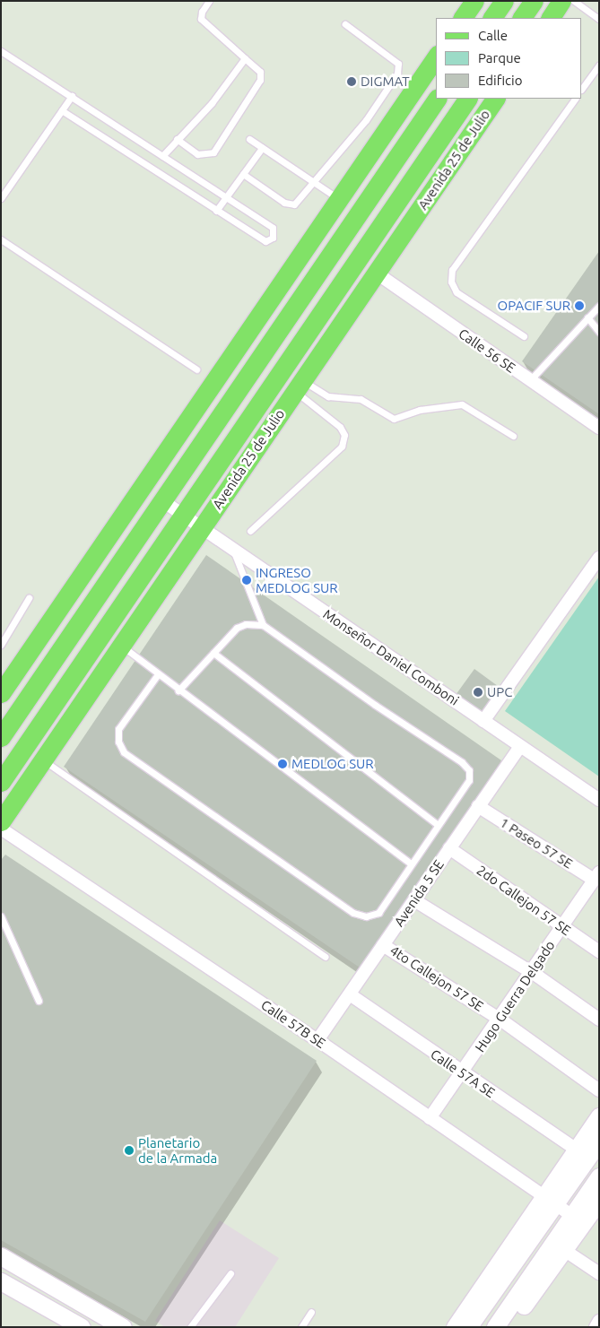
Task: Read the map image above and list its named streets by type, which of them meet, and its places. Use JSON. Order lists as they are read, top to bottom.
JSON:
{
  "streets": {
    "main road": ["Avenida 25 de Julio"],
    "street": [
      "Calle 56 SE",
      "Monseñor Daniel Comboni",
      "1 Paseo 57 SE",
      "Avenida 5 SE",
      "2do Callejon 57 SE",
      "4to Callejon 57 SE",
      "Hugo Guerra Delgado",
      "Calle 57B SE",
      "Calle 57A SE"
    ]
  },
  "crossings": [
    ["Avenida 25 de Julio", "Calle 56 SE"],
    ["Avenida 25 de Julio", "Monseñor Daniel Comboni"],
    ["Monseñor Daniel Comboni", "Avenida 5 SE"],
    ["1 Paseo 57 SE", "Avenida 5 SE"],
    ["1 Paseo 57 SE", "Hugo Guerra Delgado"],
    ["Avenida 5 SE", "2do Callejon 57 SE"],
    ["Avenida 5 SE", "4to Callejon 57 SE"],
    ["Avenida 5 SE", "Calle 57B SE"],
    ["Avenida 5 SE", "Calle 57A SE"],
    ["2do Callejon 57 SE", "Hugo Guerra Delgado"],
    ["4to Callejon 57 SE", "Hugo Guerra Delgado"],
    ["Hugo Guerra Delgado", "Calle 57B SE"],
    ["Hugo Guerra Delgado", "Calle 57A SE"]
  ],
  "places": [
    "DIGMAT",
    "OPACIF SUR",
    "INGRESO MEDLOG SUR",
    "UPC",
    "MEDLOG SUR",
    "Planetario de la Armada"
  ],
  "legend": ["Calle", "Parque", "Edificio"]
}
